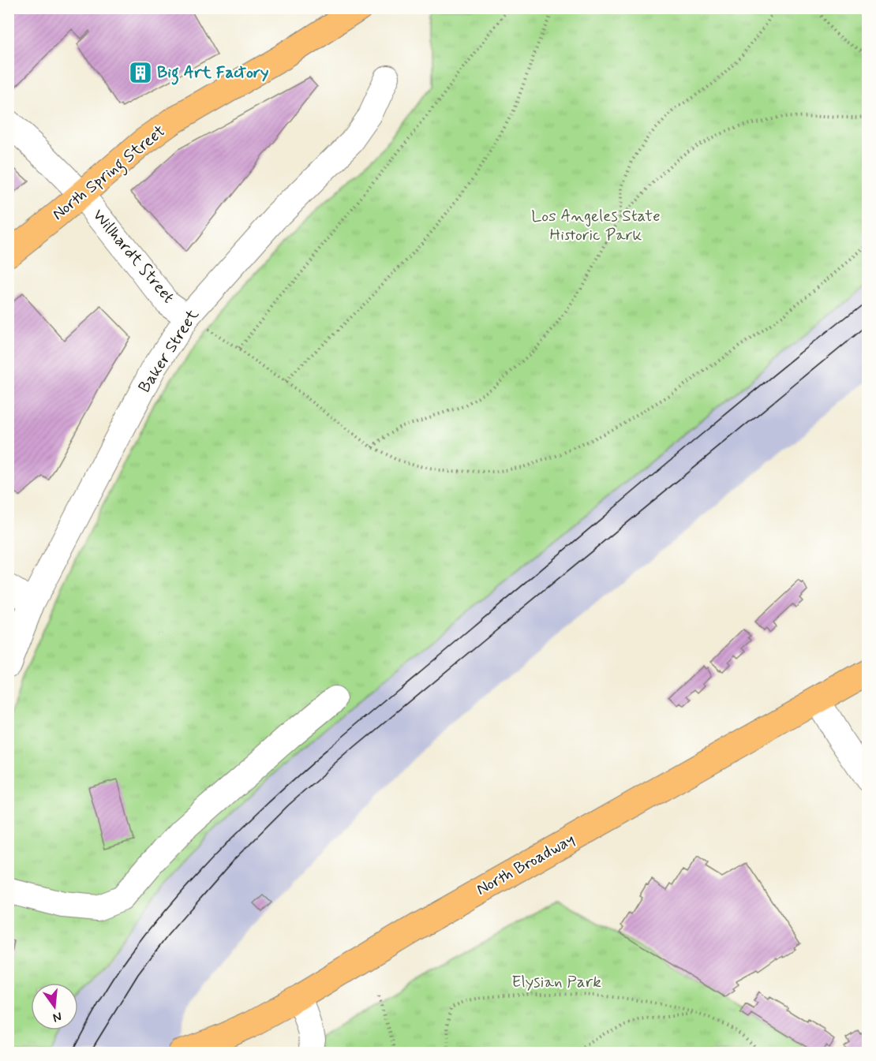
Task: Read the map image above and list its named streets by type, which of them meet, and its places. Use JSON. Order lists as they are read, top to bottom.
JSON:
{
  "streets": {
    "main road": ["North Spring Street", "North Broadway"],
    "street": ["Willhardt Street", "Baker Street"]
  },
  "crossings": [
    ["North Spring Street", "Willhardt Street"],
    ["Willhardt Street", "Baker Street"]
  ],
  "parks": ["Los Angeles State Historic Park", "Elysian Park"],
  "places": {
    "building": ["Big Art Factory"]
  },
  "north": "bottom"
}
